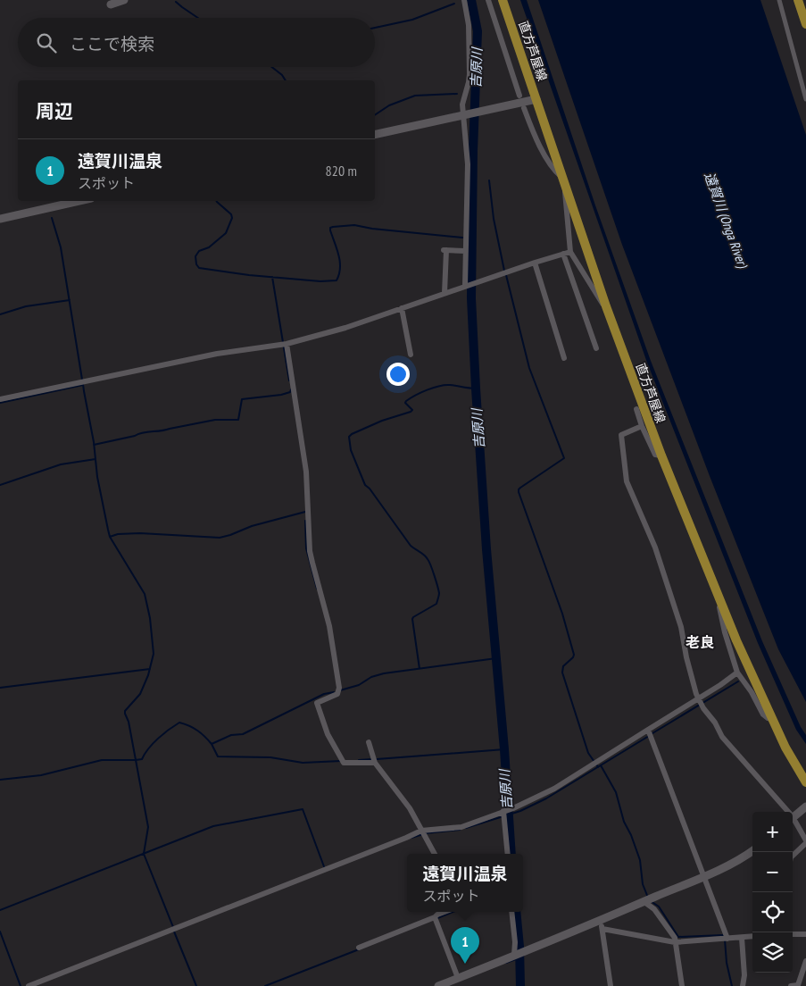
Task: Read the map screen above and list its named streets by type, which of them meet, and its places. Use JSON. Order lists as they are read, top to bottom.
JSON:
{
  "streets": {
    "main road": ["直方芦屋線"]
  },
  "districts": ["老良"],
  "water": ["吉原川", "遠賀川 (Onga River)"],
  "page": {
    "search": "ここで検索",
    "heading": "周辺",
    "list": [
      {
        "mark": "1",
        "name": "遠賀川温泉",
        "note": "スポット",
        "value": "820 m"
      }
    ],
    "map_buttons": ["+", "−"],
    "popup": ["遠賀川温泉", "スポット"],
    "pins": "1"
  }
}
